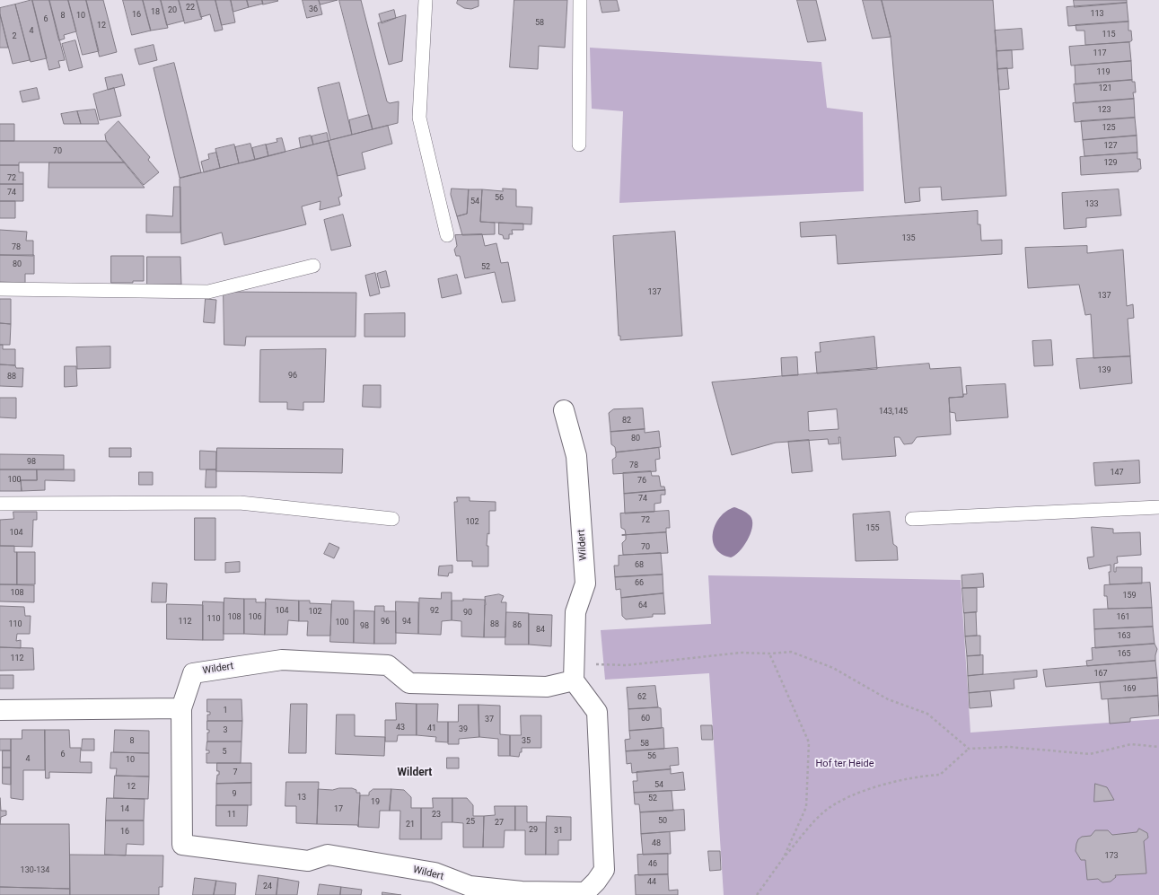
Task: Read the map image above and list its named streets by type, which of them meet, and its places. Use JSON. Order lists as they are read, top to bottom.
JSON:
{
  "streets": {
    "street": ["Wildert"]
  },
  "districts": ["Wildert"],
  "parks": ["Hof ter Heide"],
  "house_numbers": [
    "22",
    "36",
    "20",
    "18",
    "113",
    "16",
    "8",
    "10",
    "6",
    "58",
    "12",
    "4",
    "115",
    "2",
    "117",
    "119",
    "121",
    "123",
    "125",
    "127",
    "70",
    "129",
    "72",
    "74",
    "56",
    "54",
    "133",
    "135",
    "78",
    "80",
    "52",
    "137",
    "137",
    "139",
    "96",
    "88",
    "143,145",
    "82",
    "80",
    "98",
    "78",
    "147",
    "100",
    "76",
    "74",
    "72",
    "102",
    "155",
    "104",
    "70",
    "68",
    "66",
    "108",
    "159",
    "64",
    "104",
    "92",
    "102",
    "90",
    "108",
    "106",
    "161",
    "110",
    "112",
    "96",
    "94",
    "100",
    "110",
    "88",
    "86",
    "98",
    "84",
    "163",
    "165",
    "112",
    "167",
    "169",
    "62",
    "1",
    "60",
    "37",
    "43",
    "41",
    "39",
    "3",
    "8",
    "35",
    "58",
    "5",
    "6",
    "56",
    "4",
    "10",
    "7",
    "54",
    "12",
    "9",
    "13",
    "52",
    "19",
    "14",
    "17",
    "11",
    "23",
    "50",
    "25",
    "27",
    "21",
    "29",
    "31",
    "16",
    "48",
    "173",
    "46",
    "130-134",
    "44",
    "24"
  ]
}
